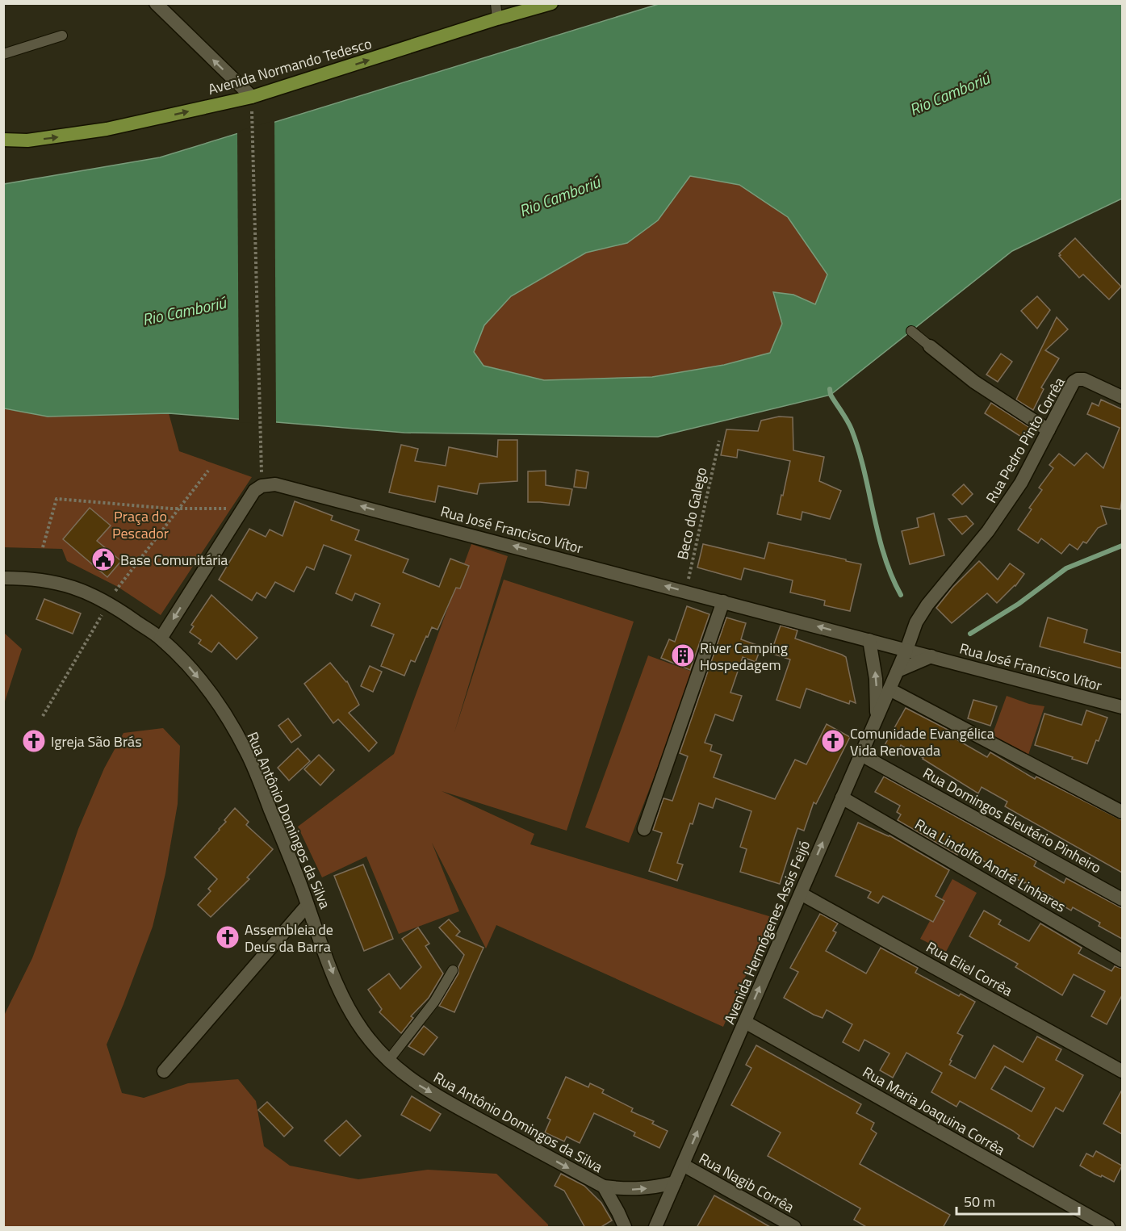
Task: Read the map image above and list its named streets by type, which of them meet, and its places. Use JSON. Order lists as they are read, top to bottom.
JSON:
{
  "streets": {
    "main road": ["Avenida Normando Tedesco"],
    "street": [
      "Rua Pedro Pinto Corrêa",
      "Rua José Francisco Vítor",
      "Rua Antônio Domingos da Silva",
      "Rua Domingos Eleutério Pinheiro",
      "Rua Lindolfo André Linhares",
      "Avenida Hermógenes Assis Feijó",
      "Rua Eliel Corrêa",
      "Rua Maria Joaquina Corrêa",
      "Rua Nagib Corrêa"
    ],
    "path": ["Beco do Galego"]
  },
  "crossings": [
    ["Rua Pedro Pinto Corrêa", "Rua José Francisco Vítor"],
    ["Rua Pedro Pinto Corrêa", "Avenida Hermógenes Assis Feijó"],
    ["Beco do Galego", "Rua José Francisco Vítor"],
    ["Rua José Francisco Vítor", "Rua Antônio Domingos da Silva"],
    ["Rua José Francisco Vítor", "Avenida Hermógenes Assis Feijó"],
    ["Rua Antônio Domingos da Silva", "Avenida Hermógenes Assis Feijó"],
    ["Rua Domingos Eleutério Pinheiro", "Avenida Hermógenes Assis Feijó"],
    ["Rua Lindolfo André Linhares", "Avenida Hermógenes Assis Feijó"],
    ["Avenida Hermógenes Assis Feijó", "Rua Eliel Corrêa"],
    ["Avenida Hermógenes Assis Feijó", "Rua Maria Joaquina Corrêa"],
    ["Avenida Hermógenes Assis Feijó", "Rua Nagib Corrêa"]
  ],
  "one_way": [
    "Avenida Normando Tedesco",
    "Rua José Francisco Vítor",
    "Rua Antônio Domingos da Silva",
    "Avenida Hermógenes Assis Feijó"
  ],
  "water": ["Rio Camboriú"],
  "parks": ["Praça do Pescador"],
  "places": {
    "public building": ["Base Comunitária"],
    "building": ["River Camping Hospedagem"],
    "church": ["Igreja São Brás", "Comunidade Evangélica Vida Renovada", "Assembleia de Deus da Barra"]
  },
  "scale_bar": "50 m"
}
